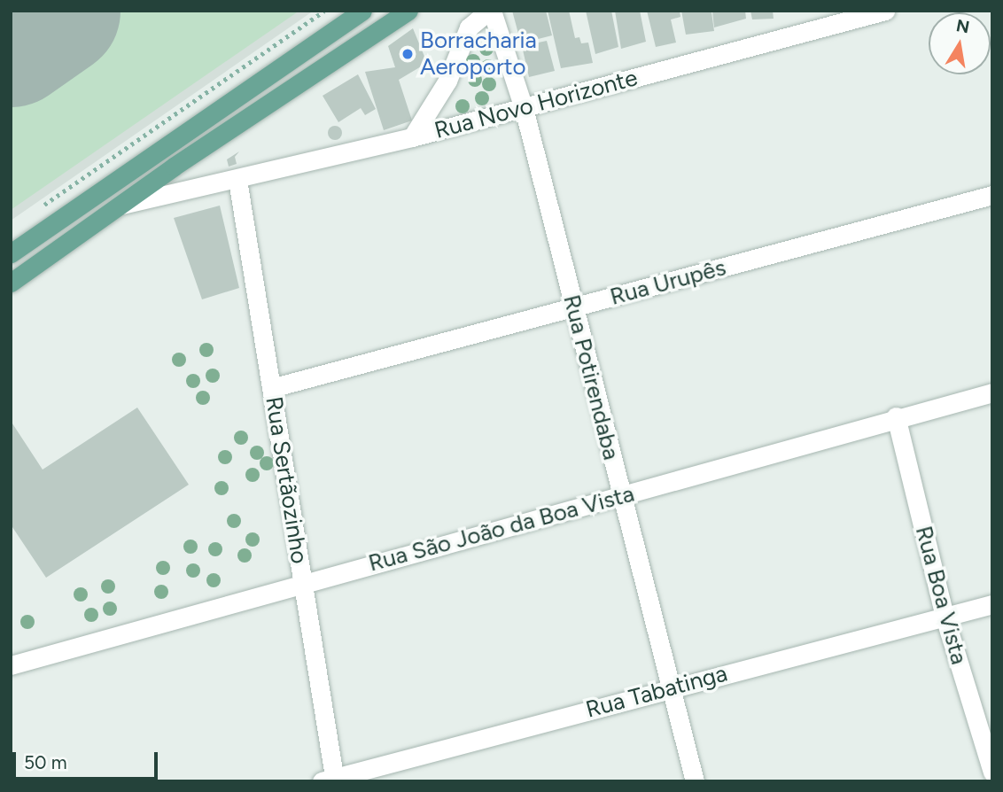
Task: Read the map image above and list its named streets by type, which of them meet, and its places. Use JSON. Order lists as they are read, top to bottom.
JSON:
{
  "streets": {
    "street": [
      "Rua Novo Horizonte",
      "Rua Urupês",
      "Rua Potirendaba",
      "Rua Sertãozinho",
      "Rua São João da Boa Vista",
      "Rua Boa Vista",
      "Rua Tabatinga"
    ]
  },
  "crossings": [
    ["Rua Novo Horizonte", "Rua Potirendaba"],
    ["Rua Novo Horizonte", "Rua Sertãozinho"],
    ["Rua Urupês", "Rua Potirendaba"],
    ["Rua Urupês", "Rua Sertãozinho"],
    ["Rua Potirendaba", "Rua São João da Boa Vista"],
    ["Rua Potirendaba", "Rua Tabatinga"],
    ["Rua Sertãozinho", "Rua São João da Boa Vista"],
    ["Rua Sertãozinho", "Rua Tabatinga"],
    ["Rua São João da Boa Vista", "Rua Boa Vista"],
    ["Rua Boa Vista", "Rua Tabatinga"]
  ],
  "places": ["Borracharia Aeroporto"],
  "scale_bar": "50 m",
  "north": "top"
}
